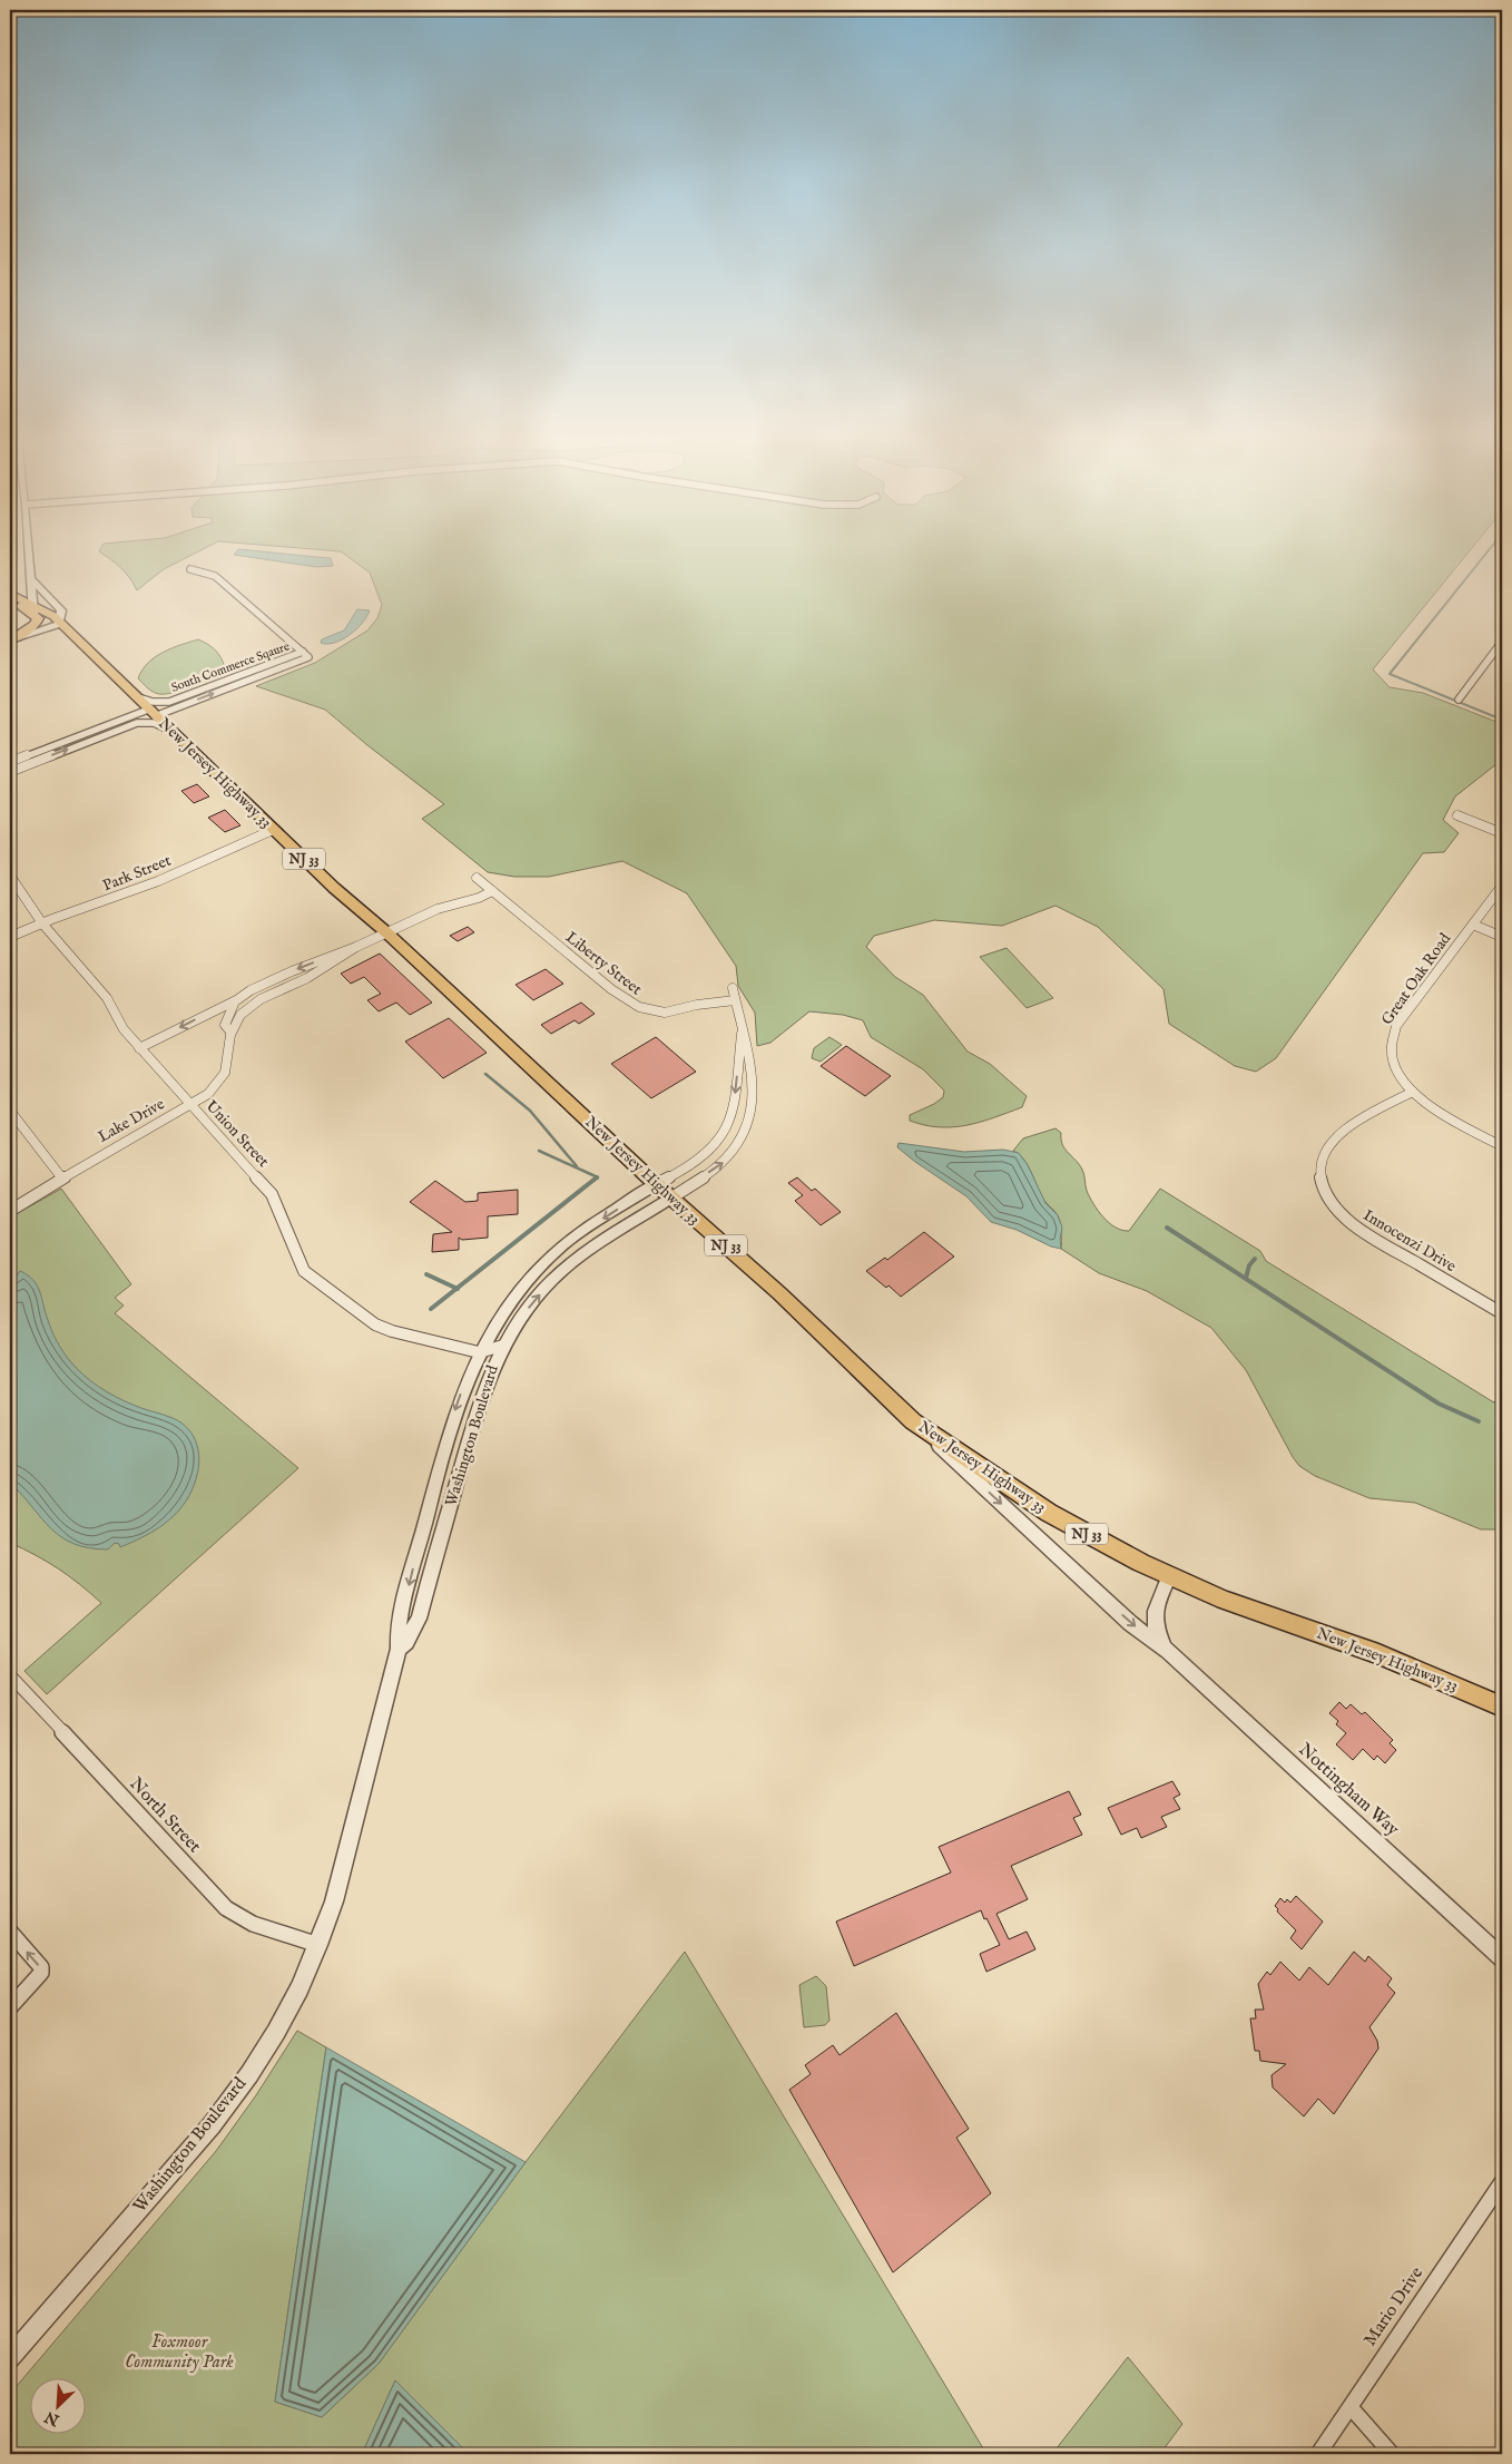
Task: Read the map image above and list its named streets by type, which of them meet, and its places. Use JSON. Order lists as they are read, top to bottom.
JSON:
{
  "streets": {
    "main road": ["New Jersey Highway 33", "NJ 33"],
    "street": [
      "South Commerce Sqaure",
      "Park Street",
      "Liberty Street",
      "Great Oak Road",
      "Lake Drive",
      "Union Street",
      "Innocenzi Drive",
      "Washington Boulevard",
      "Nottingham Way",
      "North Street",
      "Mario Drive"
    ]
  },
  "crossings": [
    ["South Commerce Sqaure", "New Jersey Highway 33"],
    ["New Jersey Highway 33", "Park Street"],
    ["New Jersey Highway 33", "Washington Boulevard"],
    ["New Jersey Highway 33", "Nottingham Way"],
    ["Park Street", "Union Street"],
    ["Liberty Street", "Washington Boulevard"],
    ["Great Oak Road", "Innocenzi Drive"],
    ["Lake Drive", "Union Street"],
    ["Union Street", "Washington Boulevard"],
    ["Washington Boulevard", "North Street"]
  ],
  "one_way": ["Nottingham Way"],
  "parks": ["Foxmoor Community Park"],
  "north": "bottom left"
}
